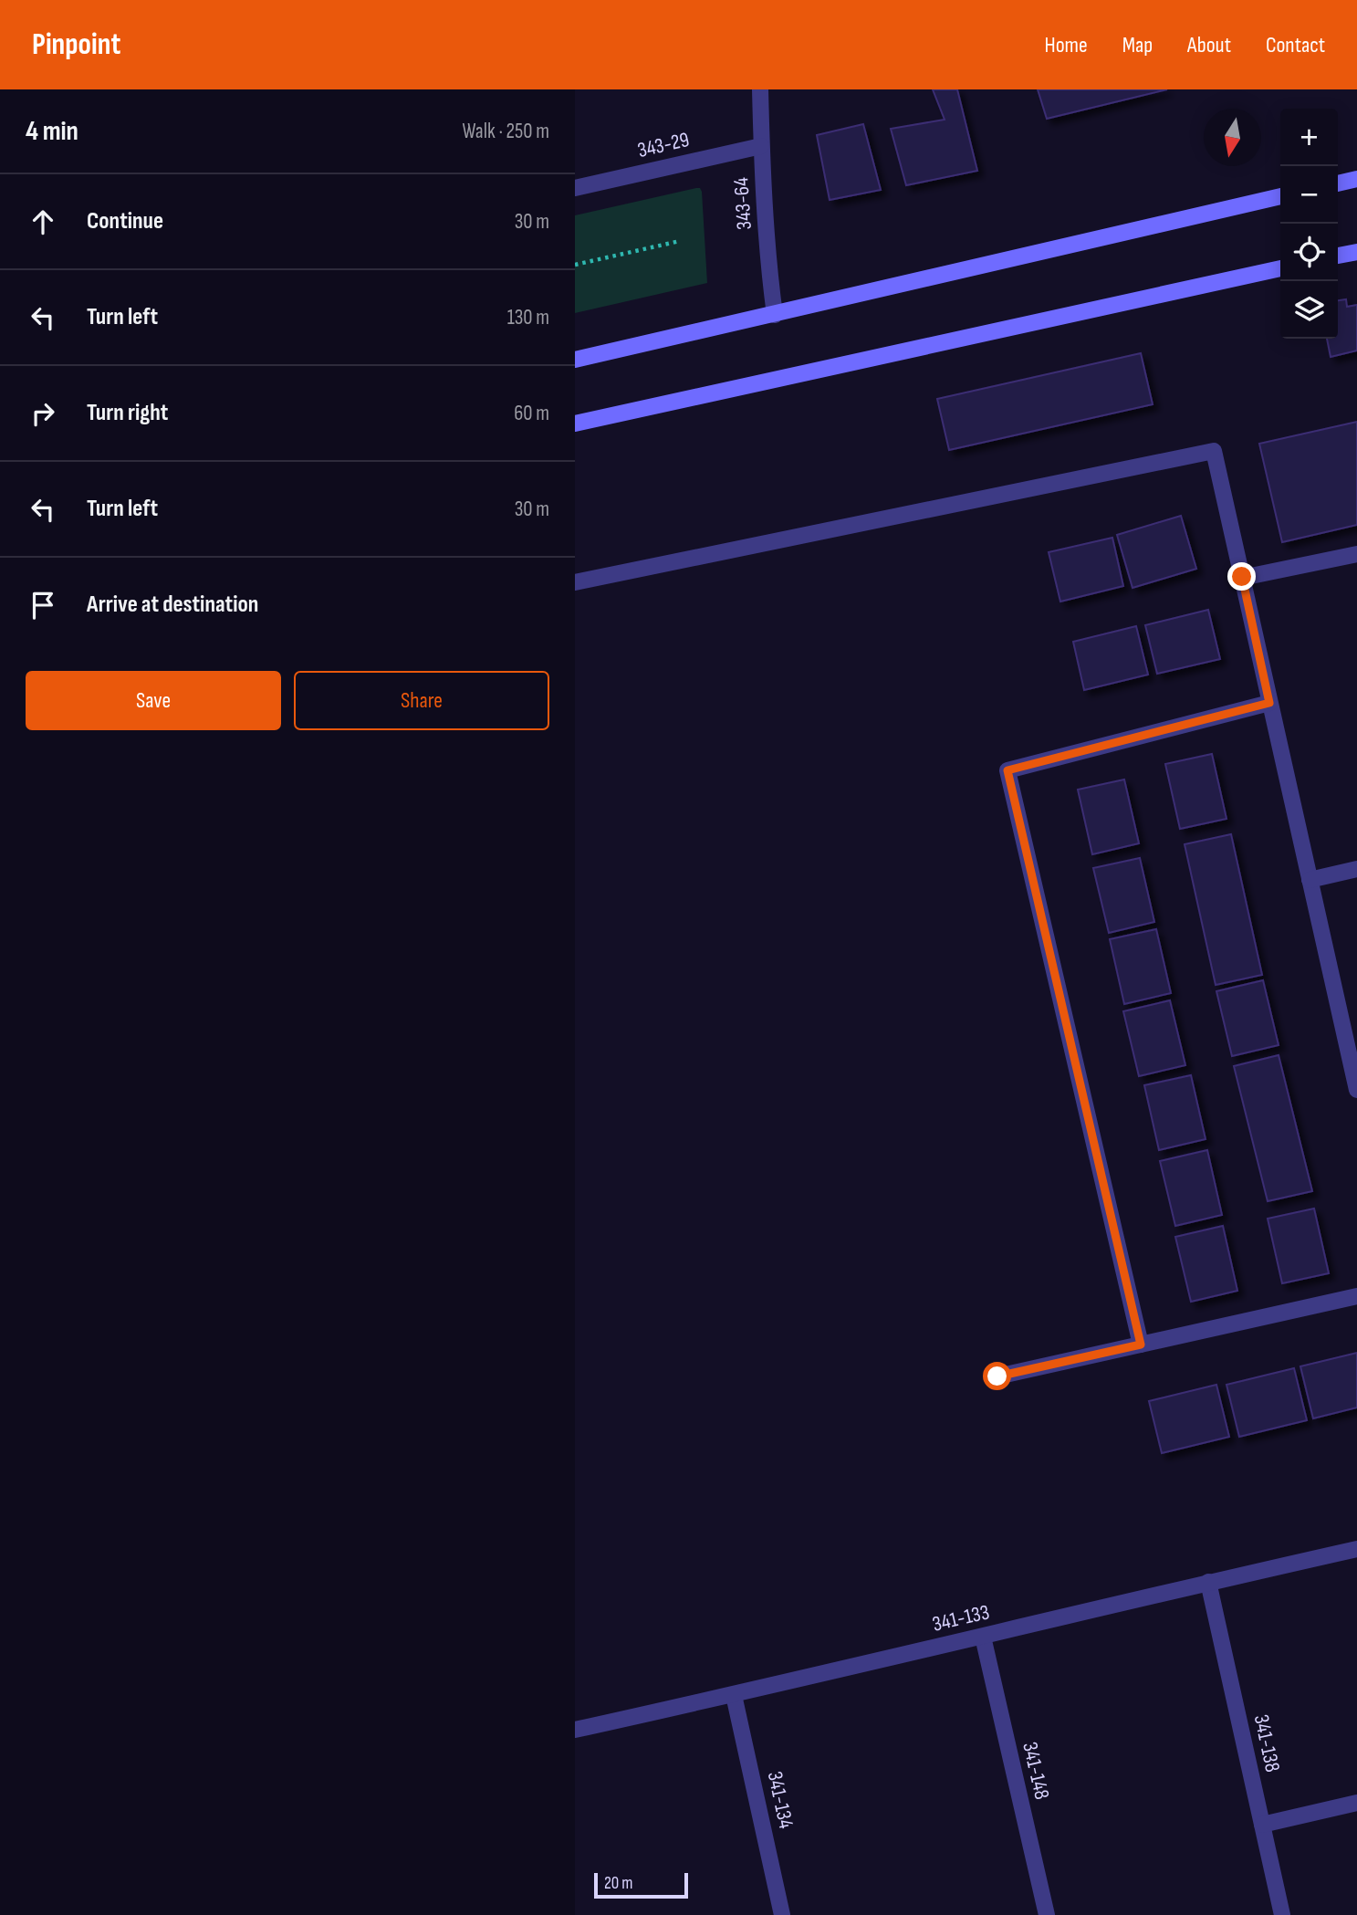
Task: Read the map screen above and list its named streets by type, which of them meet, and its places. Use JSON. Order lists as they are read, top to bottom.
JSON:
{
  "streets": {
    "street": [
      "343-29",
      "343-64",
      "341-133",
      "341-138",
      "341-148",
      "341-134"
    ]
  },
  "crossings": [
    ["343-29", "343-64"],
    ["341-133", "341-138"],
    ["341-133", "341-148"],
    ["341-133", "341-134"]
  ],
  "scale_bar": "20 m",
  "north": "bottom",
  "page": {
    "header": "Pinpoint",
    "nav": [
      "Home",
      "Map",
      "About",
      "Contact"
    ],
    "heading": ["4 min", "Walk · 250 m"],
    "map_buttons": ["+", "−"],
    "list": [
      ["Continue", "30 m"],
      ["Turn left", "130 m"],
      ["Turn right", "60 m"],
      ["Turn left", "30 m"],
      "Arrive at destination"
    ],
    "buttons": ["Save", "Share"],
    "scale": "20 m"
  }
}
